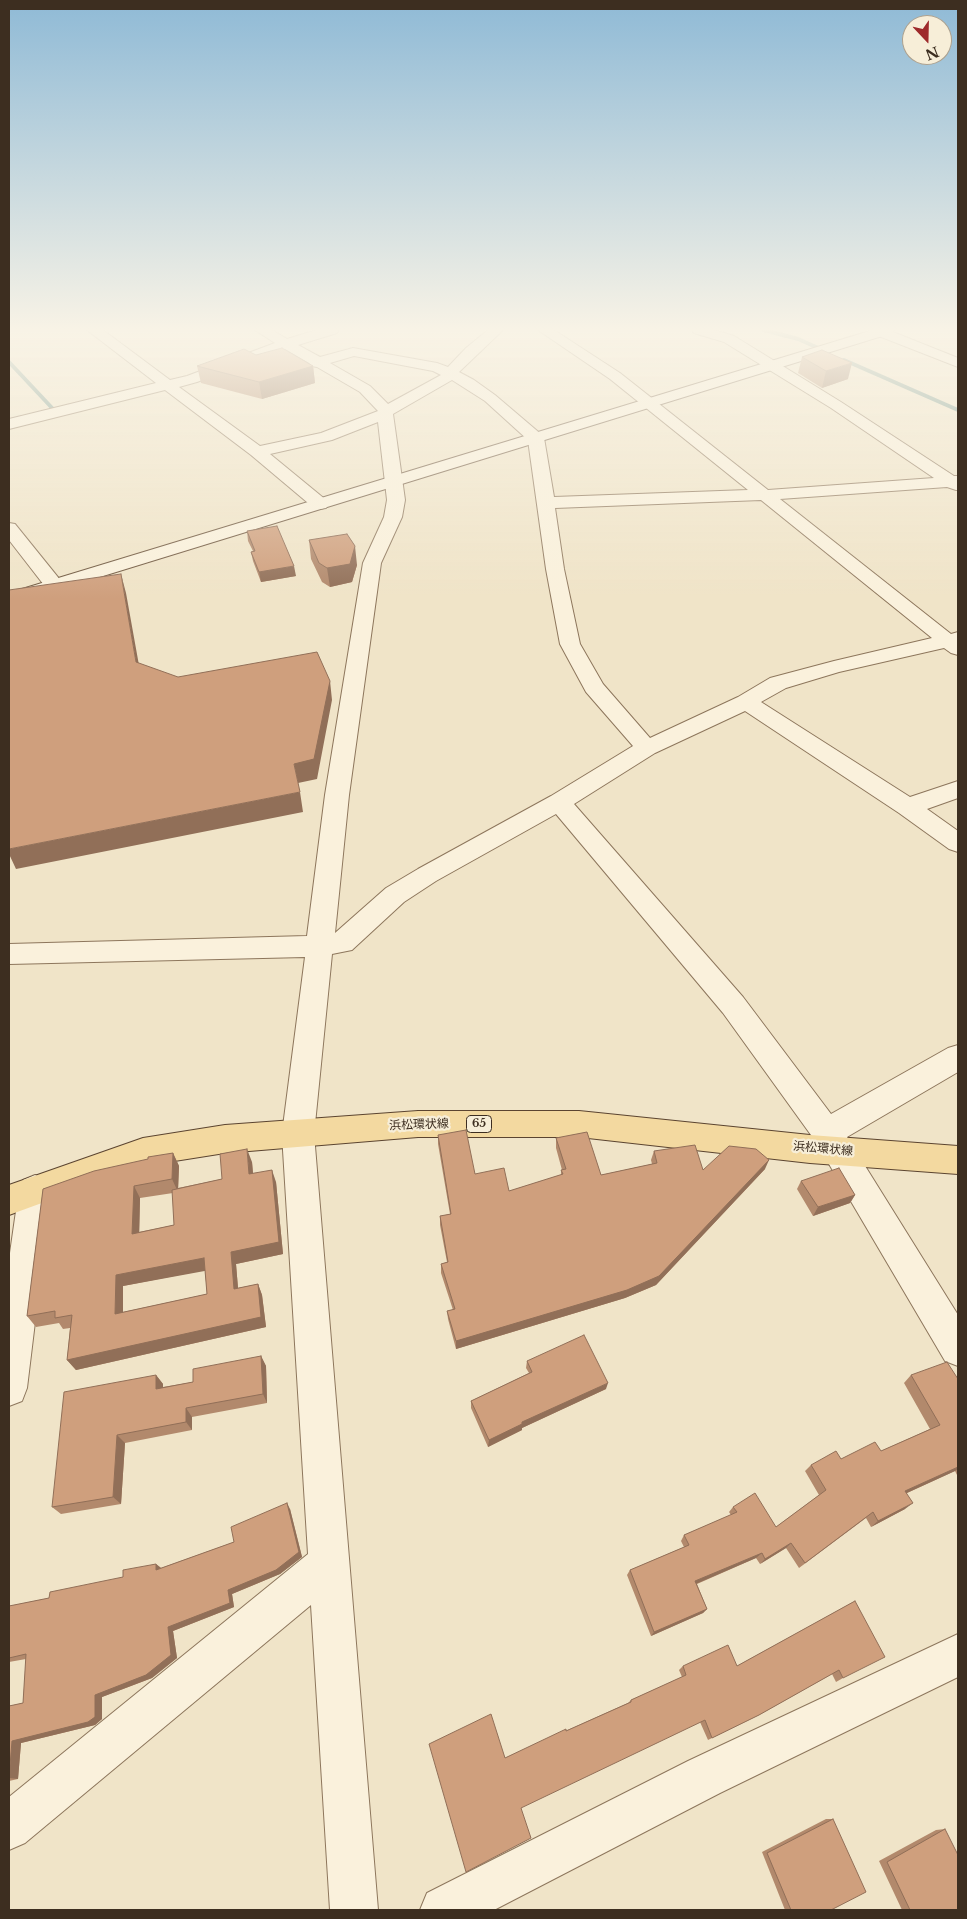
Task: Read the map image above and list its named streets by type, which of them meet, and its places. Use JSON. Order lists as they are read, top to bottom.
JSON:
{
  "streets": {
    "main road": ["65", "浜松環状線"]
  },
  "north": "bottom"
}
